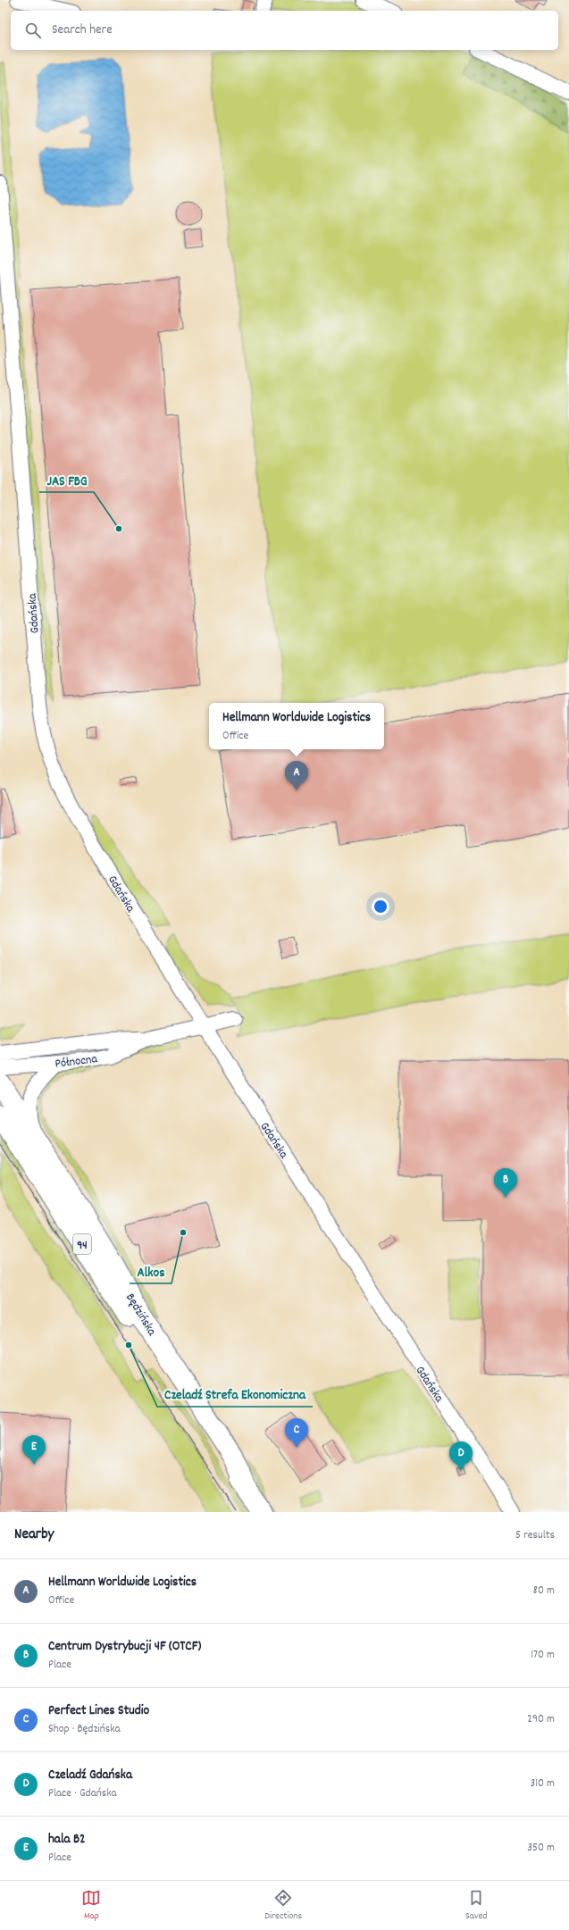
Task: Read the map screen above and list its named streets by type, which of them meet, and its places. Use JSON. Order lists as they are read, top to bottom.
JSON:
{
  "streets": {
    "main road": ["94", "Będzińska"],
    "street": ["Gdańska", "Północna"]
  },
  "crossings": [
    ["Gdańska", "Północna"]
  ],
  "places": ["JAS FBG", "Alkos", "Czeladź Strefa Ekonomiczna"],
  "page": {
    "search": "Search here",
    "popup": ["Hellmann Worldwide Logistics", "Office"],
    "pins": [
      "A",
      "B",
      "C",
      "E",
      "D"
    ],
    "heading": ["Nearby", "5 results"],
    "list": [
      {
        "mark": "A",
        "name": "Hellmann Worldwide Logistics",
        "note": "Office",
        "value": "80 m"
      },
      {
        "mark": "B",
        "name": "Centrum Dystrybucji 4F (OTCF)",
        "note": "Place",
        "value": "170 m"
      },
      {
        "mark": "C",
        "name": "Perfect Lines Studio",
        "note": "Shop · Będzińska",
        "value": "290 m"
      },
      {
        "mark": "D",
        "name": "Czeladź Gdańska",
        "note": "Place · Gdańska",
        "value": "310 m"
      },
      {
        "mark": "E",
        "name": "hala B2",
        "note": "Place",
        "value": "350 m"
      }
    ],
    "nav": ["Map", "Directions", "Saved"]
  }
}
